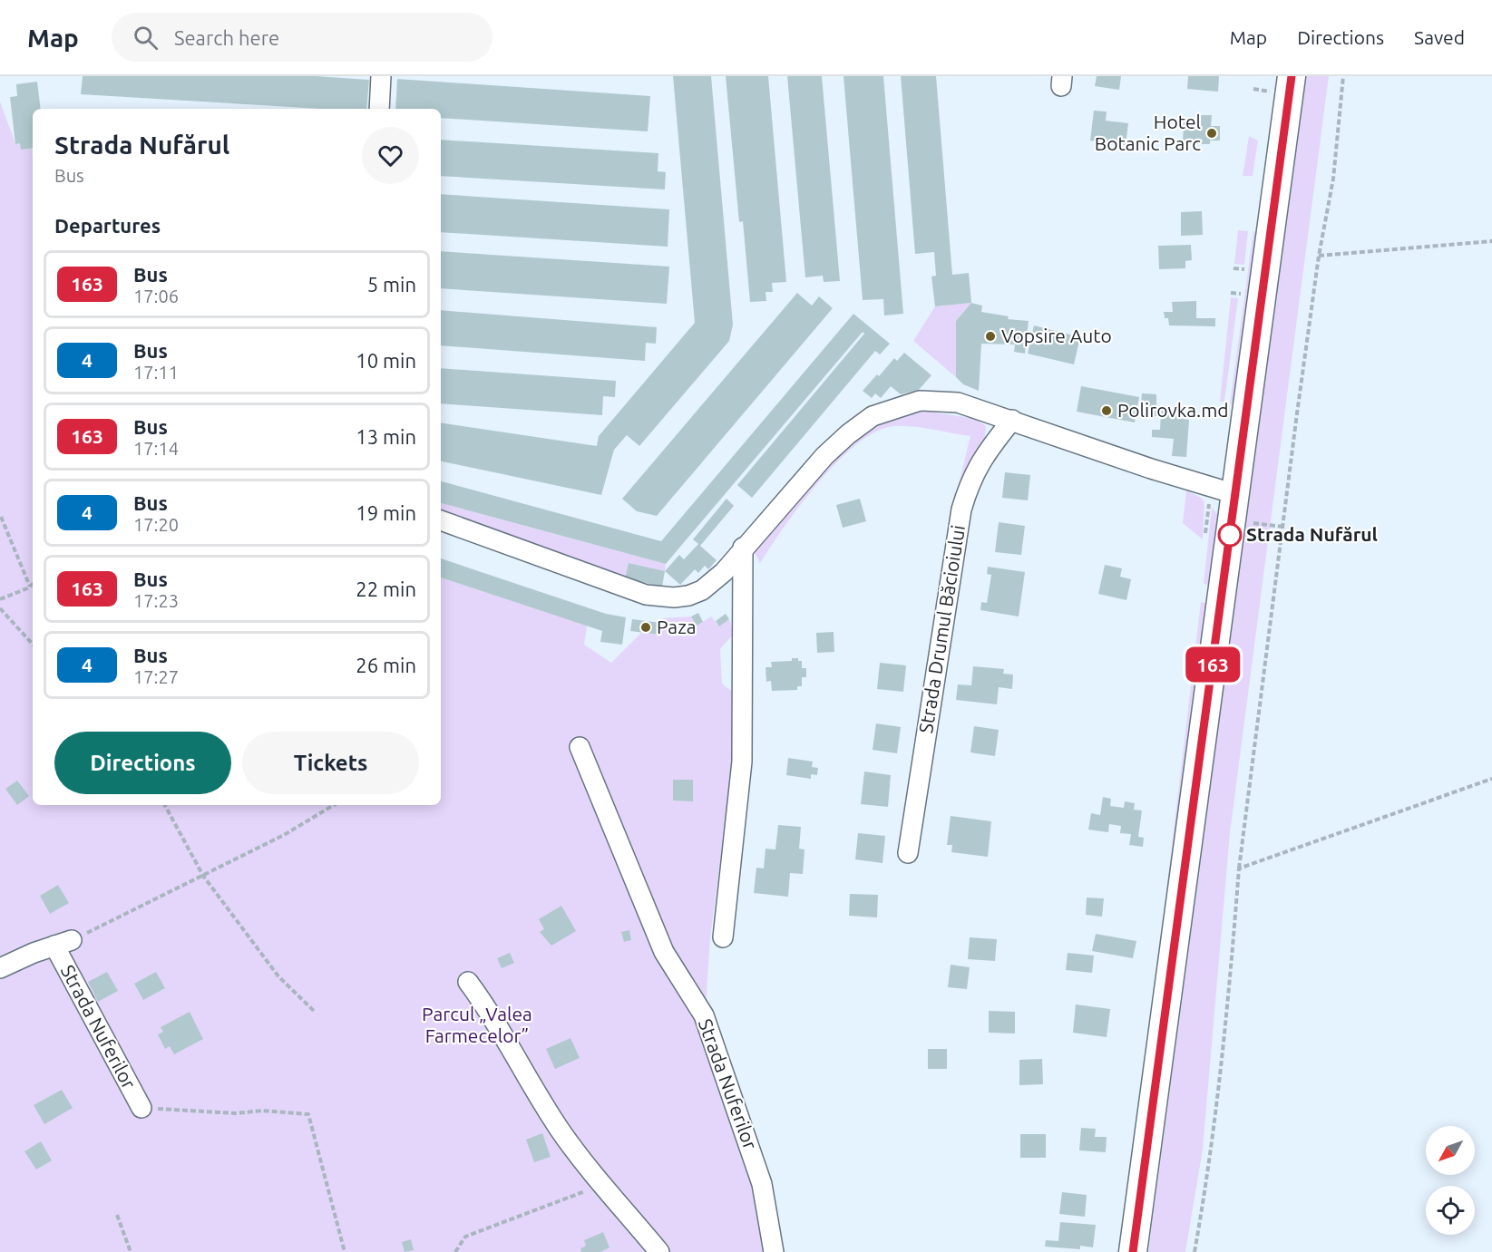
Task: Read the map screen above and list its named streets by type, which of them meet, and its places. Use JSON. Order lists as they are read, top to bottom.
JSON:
{
  "streets": {
    "street": ["Strada Drumul Băcioiului", "Strada Nuferilor"]
  },
  "parks": ["Parcul „Valea Farmecelor”"],
  "places": [
    "Hotel Botanic Parc",
    "Vopsire Auto",
    "Polirovka.md",
    "Strada Nufărul",
    "Paza"
  ],
  "lines": ["bus line 163"],
  "north": "bottom left",
  "page": {
    "header": "Map",
    "search": "Search here",
    "nav": ["Map", "Directions", "Saved"],
    "on_map": "163",
    "heading": [
      ["Strada Nufărul", "Bus"],
      "Departures"
    ],
    "list": [
      {
        "mark": "163",
        "name": "Bus",
        "note": "17:06",
        "value": "5 min"
      },
      {
        "mark": "4",
        "name": "Bus",
        "note": "17:11",
        "value": "10 min"
      },
      {
        "mark": "163",
        "name": "Bus",
        "note": "17:14",
        "value": "13 min"
      },
      {
        "mark": "4",
        "name": "Bus",
        "note": "17:20",
        "value": "19 min"
      },
      {
        "mark": "163",
        "name": "Bus",
        "note": "17:23",
        "value": "22 min"
      },
      {
        "mark": "4",
        "name": "Bus",
        "note": "17:27",
        "value": "26 min"
      }
    ],
    "buttons": ["Directions", "Tickets"]
  }
}
